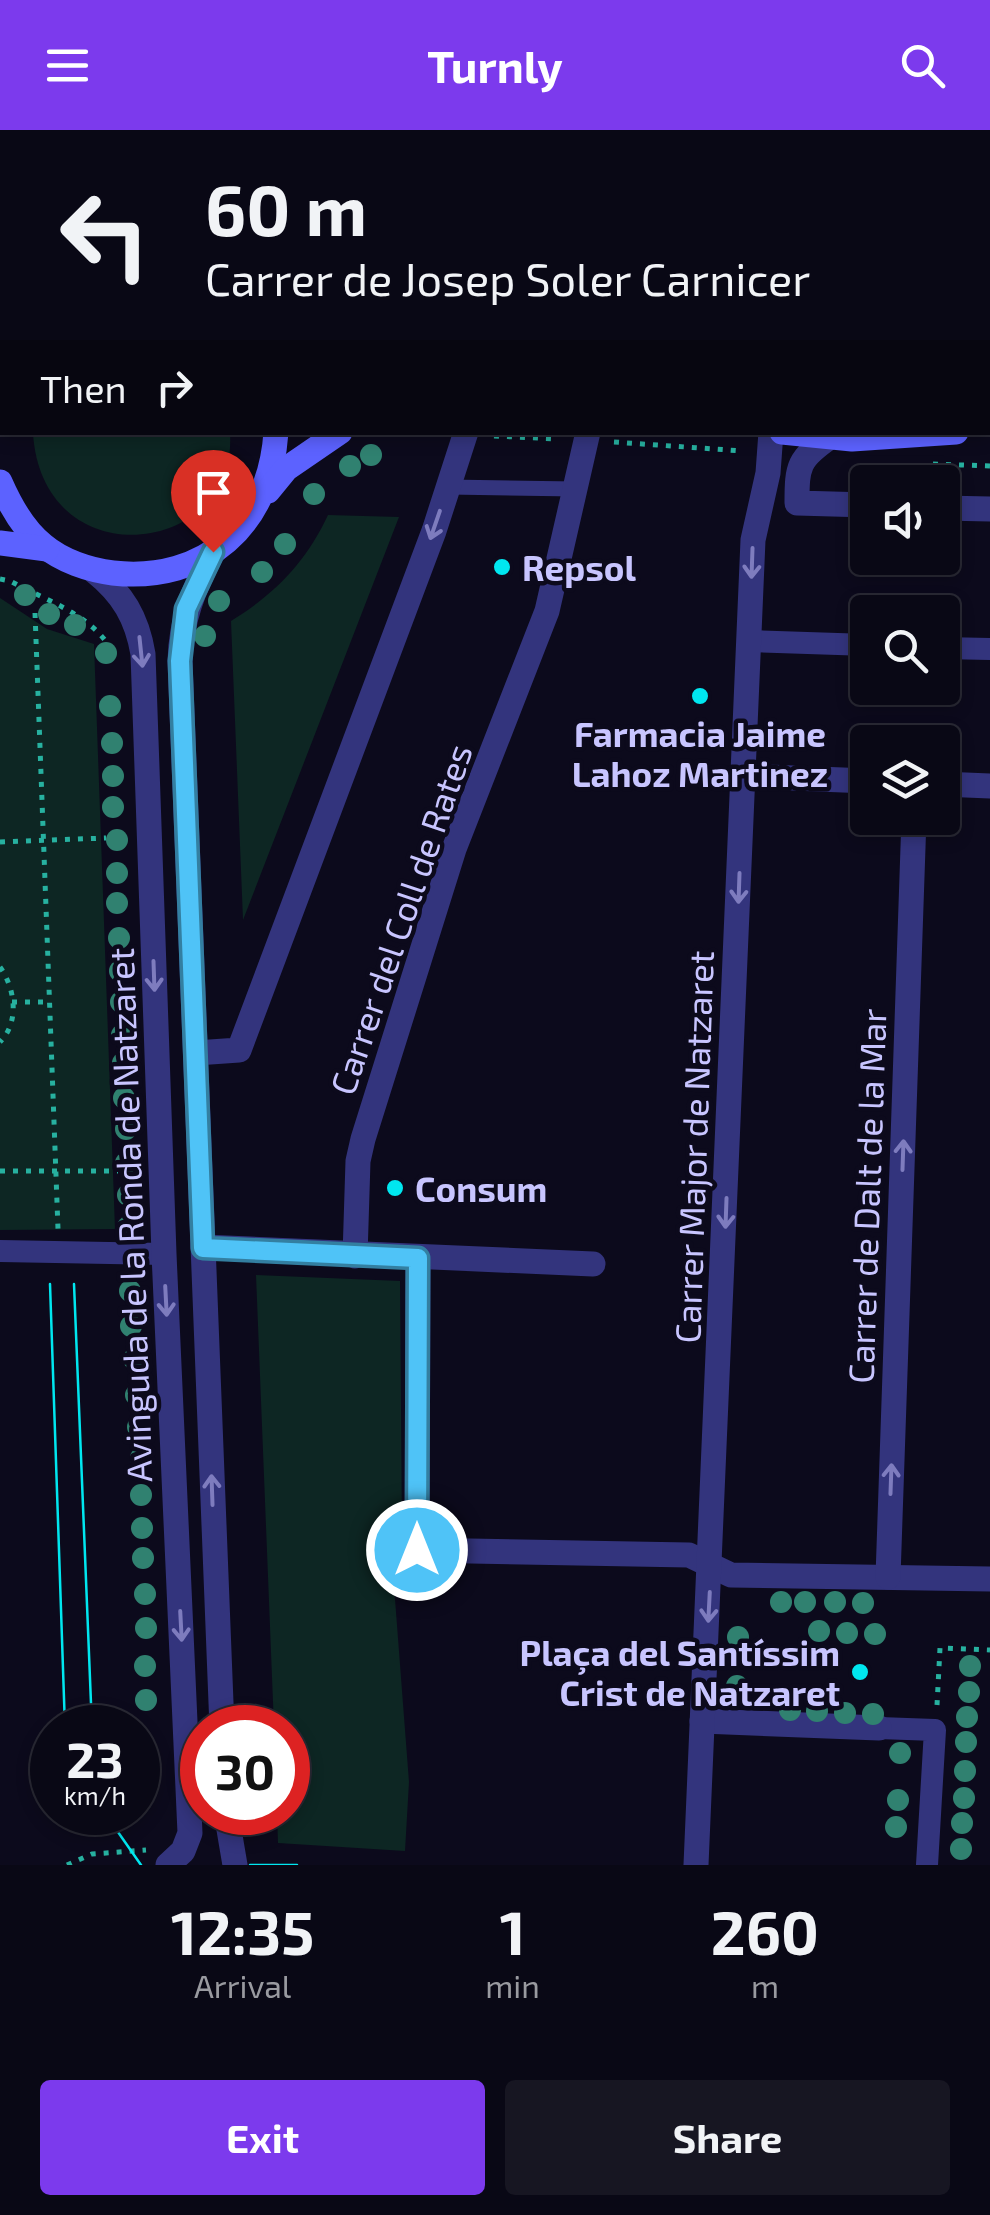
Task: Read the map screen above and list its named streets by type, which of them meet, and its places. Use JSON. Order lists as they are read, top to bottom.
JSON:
{
  "streets": {
    "street": [
      "Carrer del Coll de Rates",
      "Carrer Major de Natzaret",
      "Carrer de Dalt de la Mar",
      "Avinguda de la Ronda de Natzaret"
    ]
  },
  "one_way": ["Carrer Major de Natzaret", "Carrer de Dalt de la Mar"],
  "places": [
    "Repsol",
    "Farmacia Jaime Lahoz Martinez",
    "Consum",
    "Plaça del Santíssim Crist de Natzaret"
  ],
  "page": {
    "header": "Turnly",
    "turn": ["60 m", "Carrer de Josep Soler Carnicer"],
    "then": "Then",
    "speed": "23 km/h",
    "limit": "30",
    "eta": [
      "12:35",
      "Arrival",
      "1",
      "min",
      "260",
      "m"
    ],
    "buttons": ["Exit", "Share"]
  }
}
